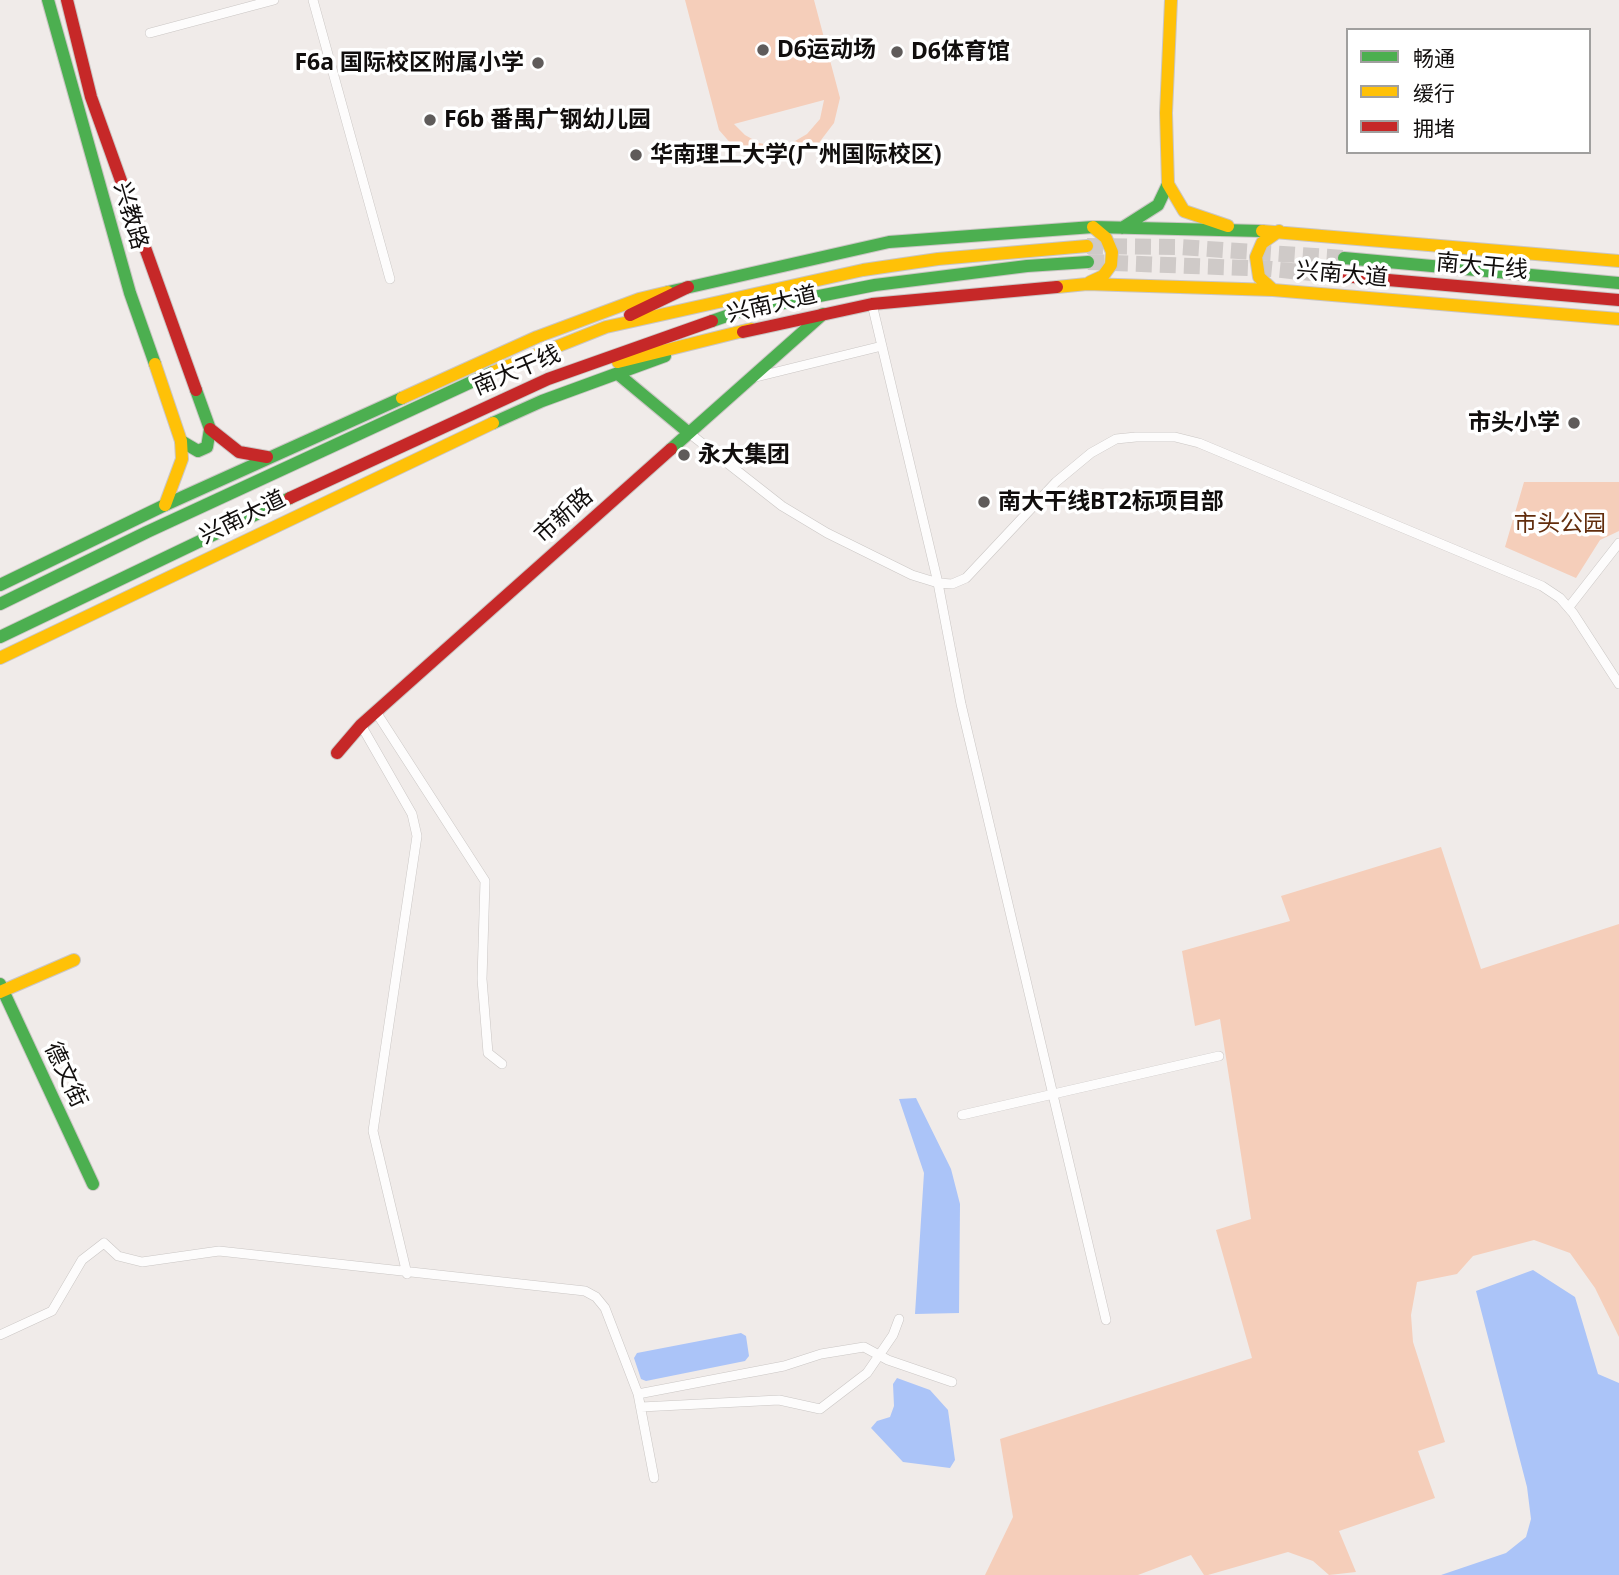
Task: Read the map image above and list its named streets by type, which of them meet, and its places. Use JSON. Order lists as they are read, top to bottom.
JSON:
{
  "streets": {
    "main road": [
      "兴教路",
      "南大干线",
      "兴南大道",
      "市新路",
      "德文街"
    ]
  },
  "crossings": [
    ["兴南大道", "市新路"]
  ],
  "parks": ["市头公园"],
  "places": [
    "D6运动场",
    "D6体育馆",
    "F6a 国际校区附属小学",
    "F6b 番禺广钢幼儿园",
    "华南理工大学(广州国际校区)",
    "市头小学",
    "永大集团",
    "南大干线BT2标项目部"
  ],
  "legend": ["畅通", "缓行", "拥堵"]
}
